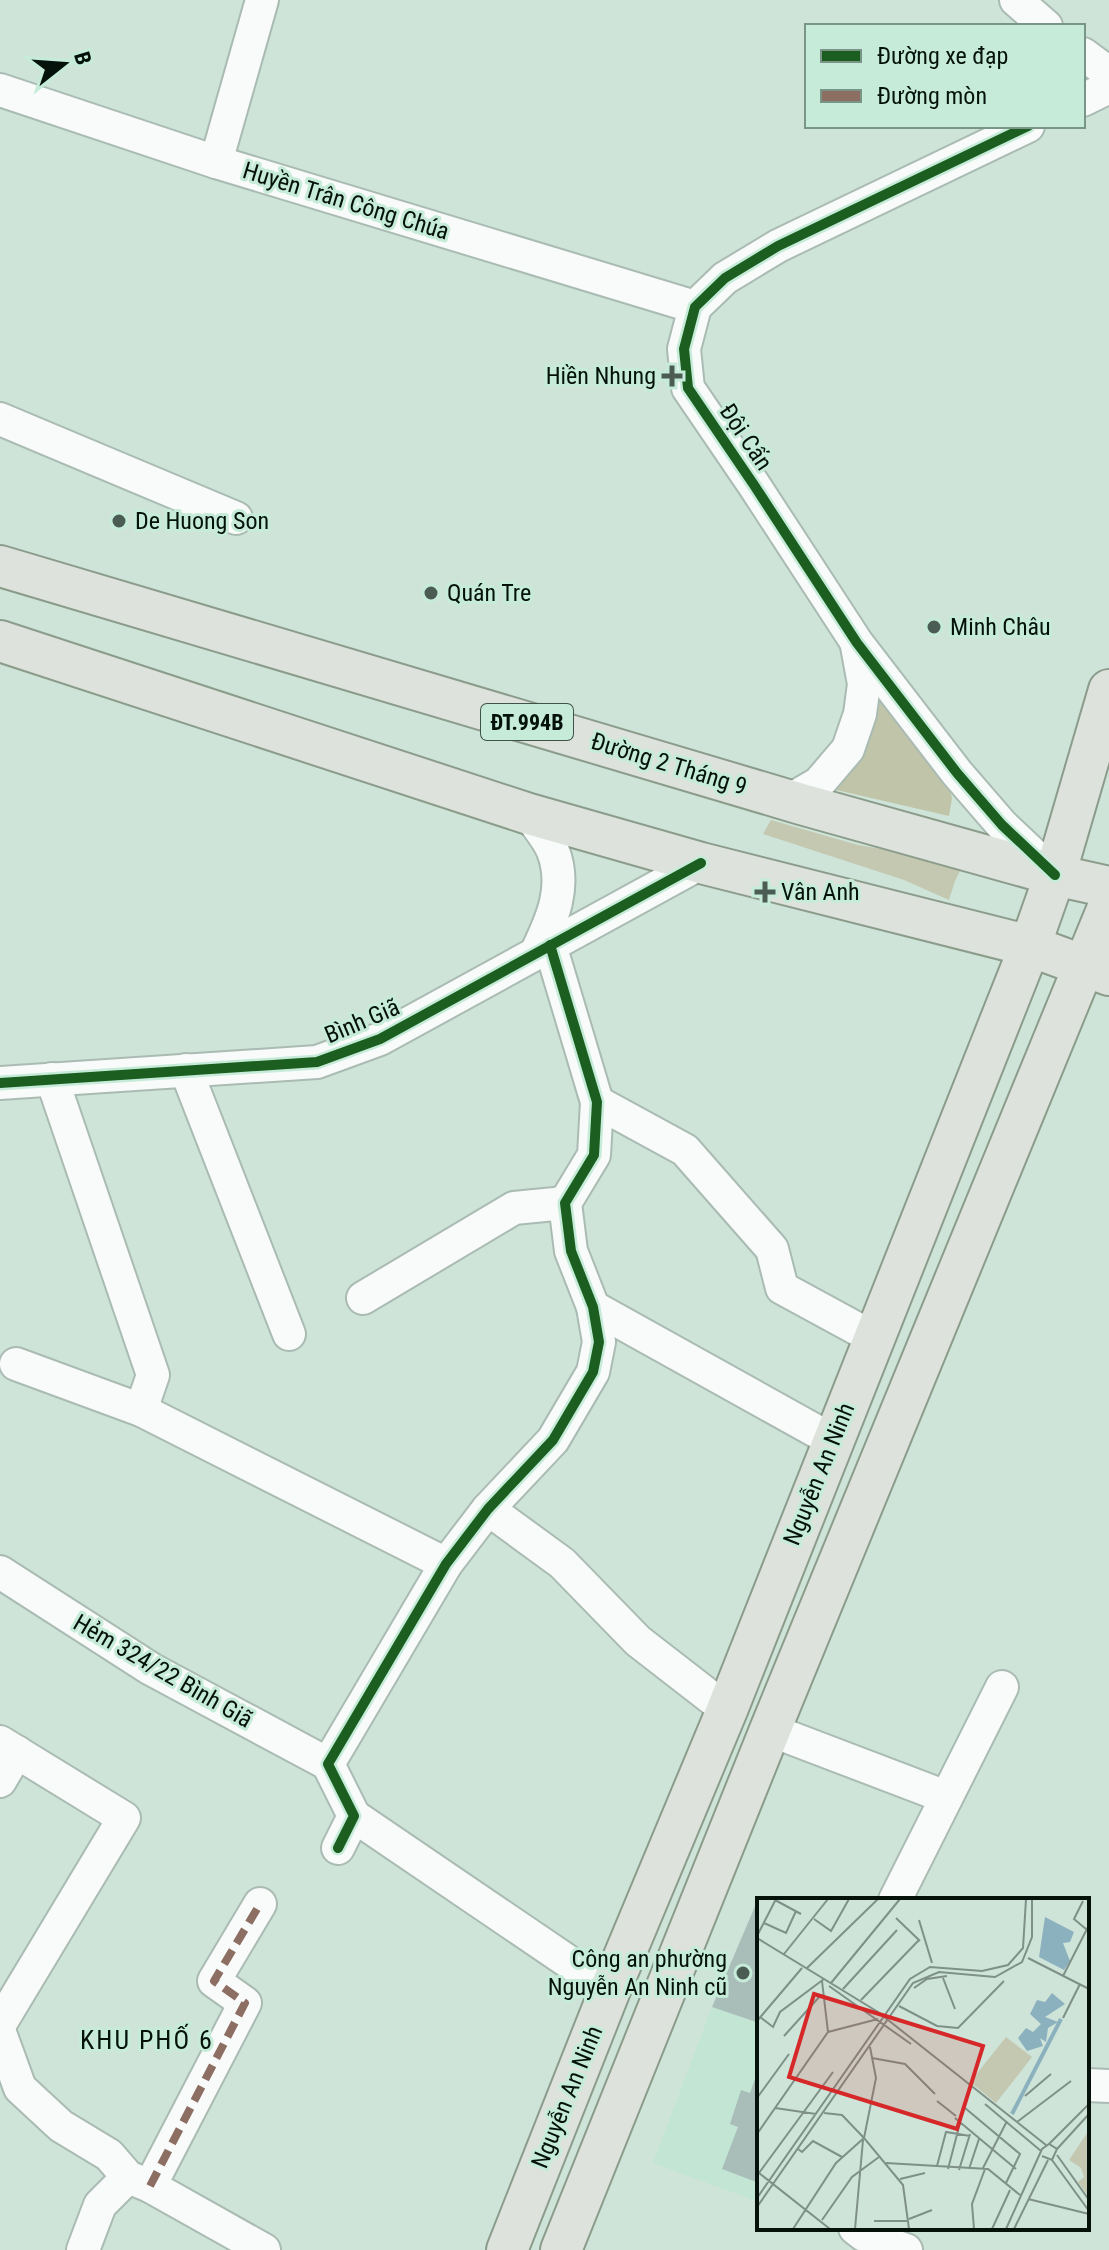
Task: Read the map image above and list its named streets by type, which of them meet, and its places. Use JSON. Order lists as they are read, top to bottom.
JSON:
{
  "streets": {
    "main road": ["ĐT.994B", "Đường 2 Tháng 9", "Nguyễn An Ninh"],
    "street": [
      "Huyền Trân Công Chúa",
      "Đội Cấn",
      "Bình Giã",
      "Hẻm 324/22 Bình Giã"
    ]
  },
  "crossings": [
    ["Huyền Trân Công Chúa", "Đội Cấn"],
    ["Đội Cấn", "Đường 2 Tháng 9"],
    ["Đội Cấn", "Nguyễn An Ninh"],
    ["Đường 2 Tháng 9", "Nguyễn An Ninh"]
  ],
  "districts": ["KHU PHỐ 6"],
  "places": {
    "health": ["Hiền Nhung", "Vân Anh"],
    "other": [
      "De Huong Son",
      "Quán Tre",
      "Minh Châu",
      "Công an phường Nguyễn An Ninh cũ"
    ]
  },
  "legend": ["Đường xe đạp", "Đường mòn"],
  "north": "right"
}
